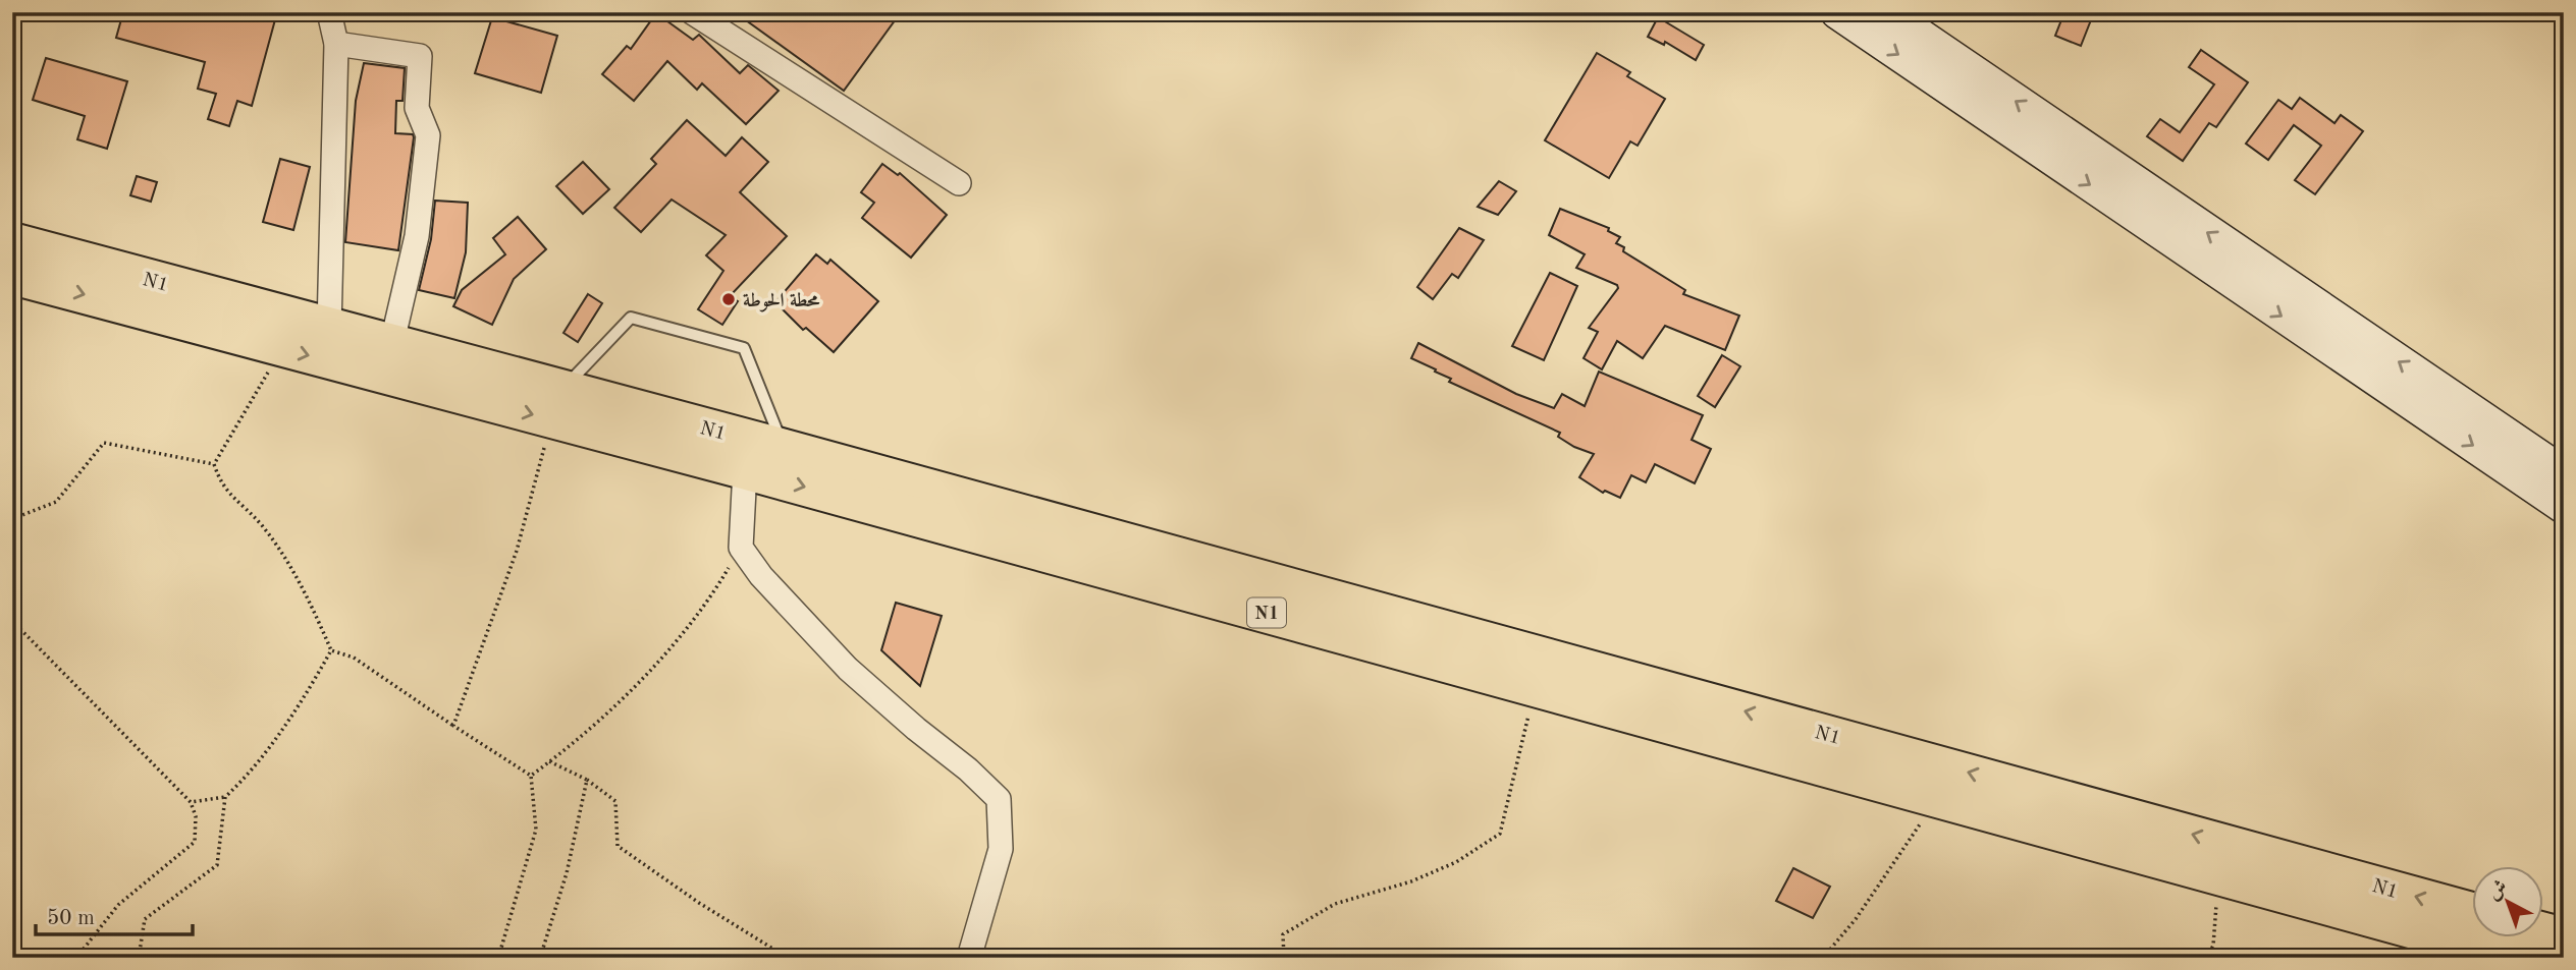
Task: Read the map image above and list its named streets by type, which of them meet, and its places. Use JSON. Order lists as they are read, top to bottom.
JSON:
{
  "streets": {
    "highway": ["N1"]
  },
  "places": ["محطة الحوطة"],
  "scale_bar": "50 m",
  "north": "top left"
}
